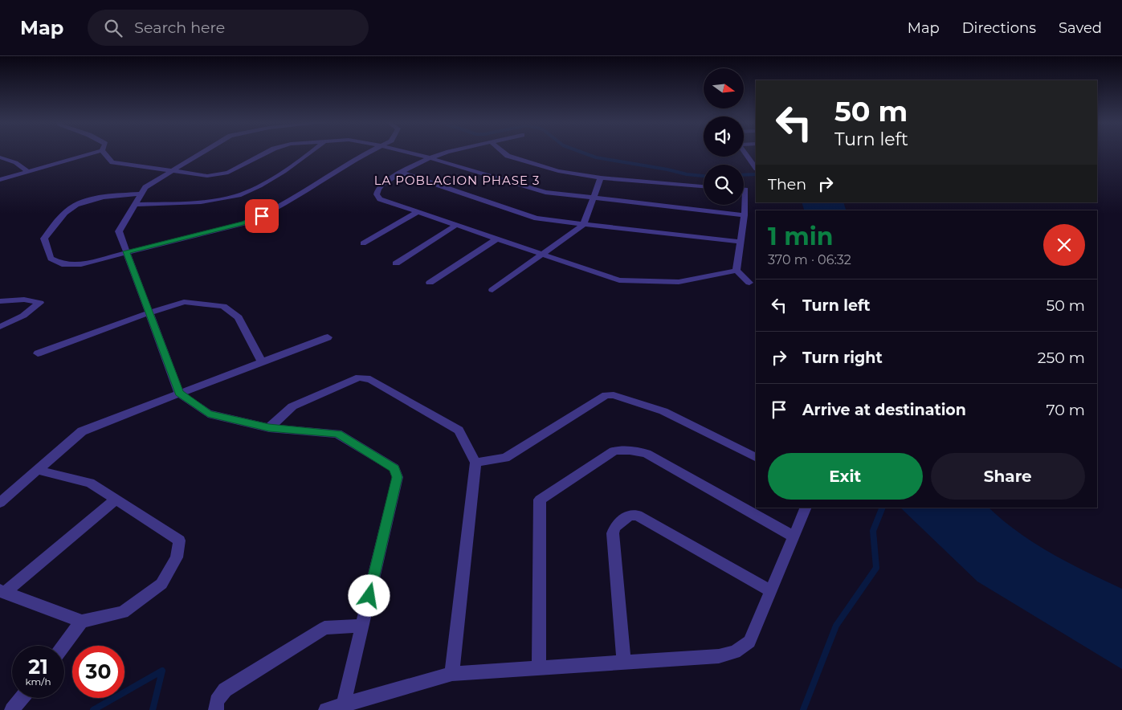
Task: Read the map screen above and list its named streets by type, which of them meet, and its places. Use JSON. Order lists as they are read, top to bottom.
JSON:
{
  "districts": ["LA POBLACION PHASE 3"],
  "north": "right",
  "page": {
    "header": "Map",
    "search": "Search here",
    "nav": ["Map", "Directions", "Saved"],
    "turn": ["50 m", "Turn left"],
    "then": "Then",
    "heading": ["1 min", "370 m · 06:32"],
    "list": [
      {
        "name": "Turn left",
        "value": "50 m"
      },
      {
        "name": "Turn right",
        "value": "250 m"
      },
      {
        "name": "Arrive at destination",
        "value": "70 m"
      }
    ],
    "buttons": ["Exit", "Share"],
    "speed": "21 km/h",
    "limit": "30"
  }
}
